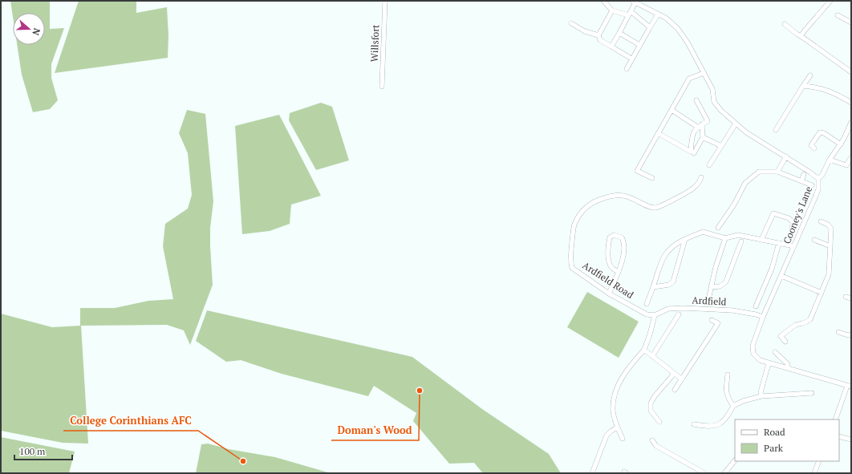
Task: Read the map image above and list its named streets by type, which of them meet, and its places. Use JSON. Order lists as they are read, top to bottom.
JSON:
{
  "streets": {
    "street": [
      "Willsfort",
      "Cooney's Lane",
      "Ardfield Road",
      "Ardfield"
    ]
  },
  "crossings": [
    ["Cooney's Lane", "Ardfield"],
    ["Ardfield Road", "Ardfield"]
  ],
  "places": ["Doman's Wood", "College Corinthians AFC"],
  "legend": ["Road", "Park"],
  "scale_bar": "100 m",
  "north": "right"
}
